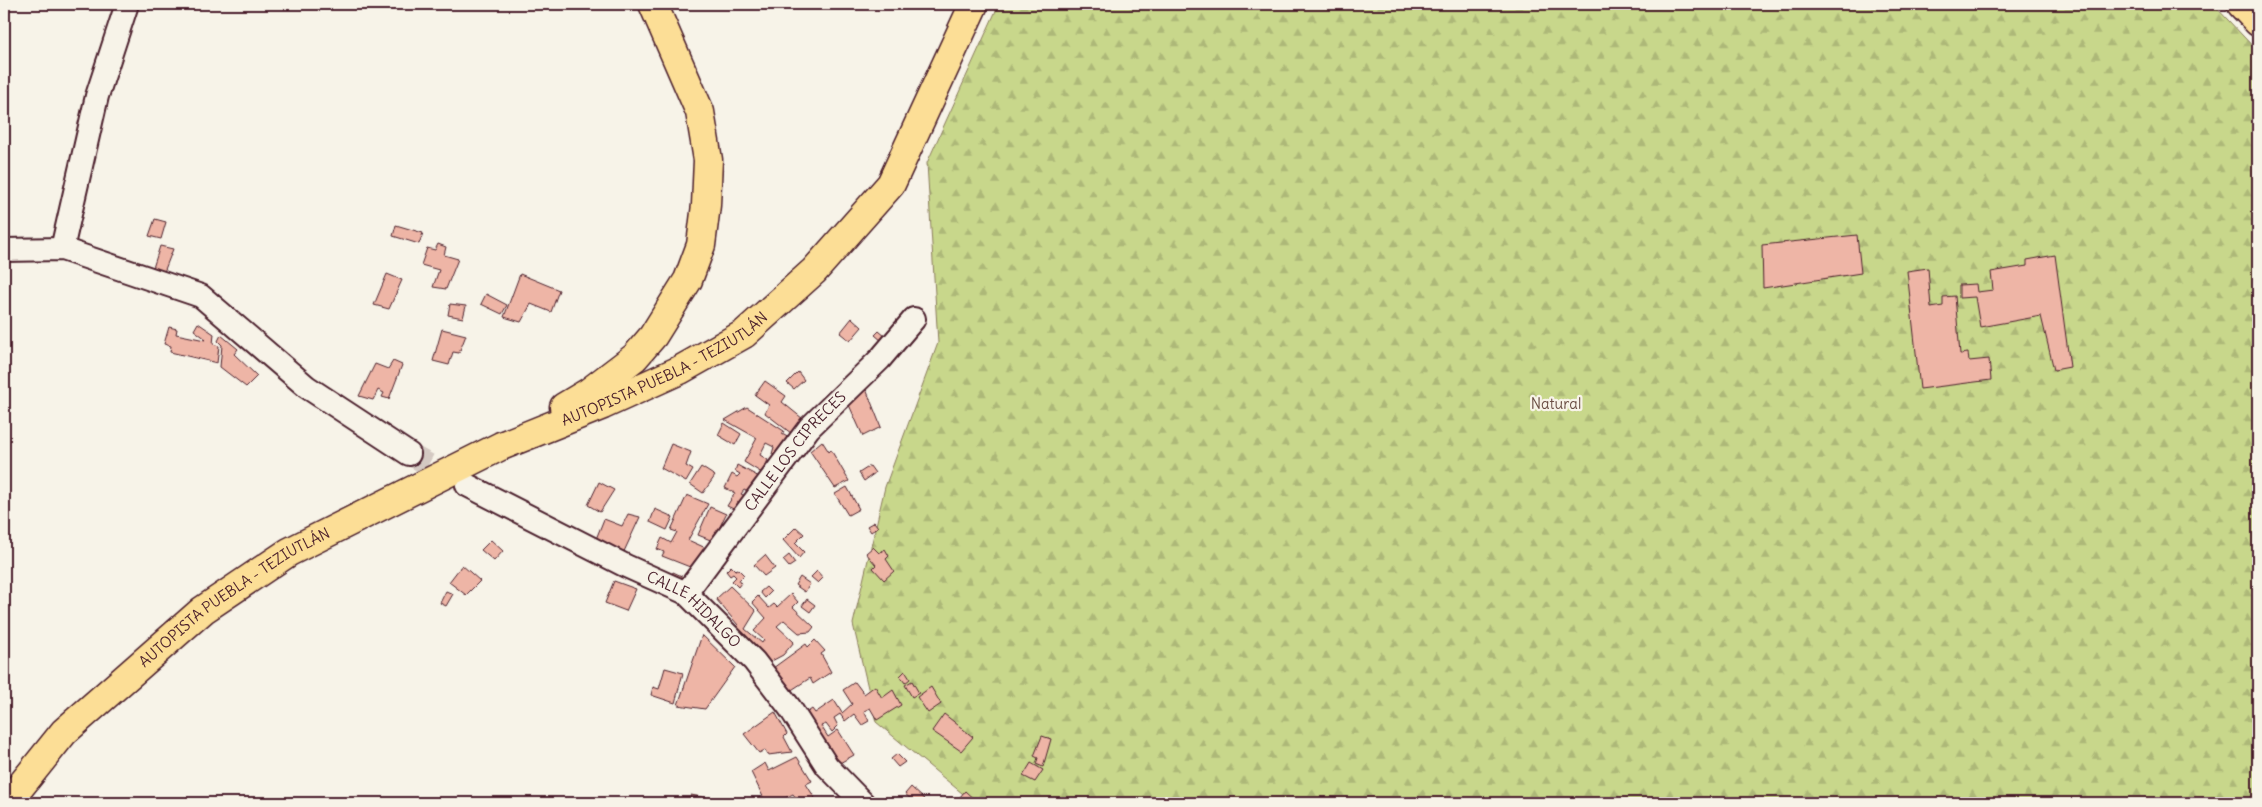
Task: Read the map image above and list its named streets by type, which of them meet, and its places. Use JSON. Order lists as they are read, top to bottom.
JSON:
{
  "streets": {
    "main road": ["AUTOPISTA PUEBLA - TEZIUTLÁN"],
    "street": ["CALLE LOS CIPRECES", "CALLE HIDALGO"]
  },
  "crossings": [
    ["CALLE LOS CIPRECES", "CALLE HIDALGO"]
  ],
  "parks": ["Natural"]
}
